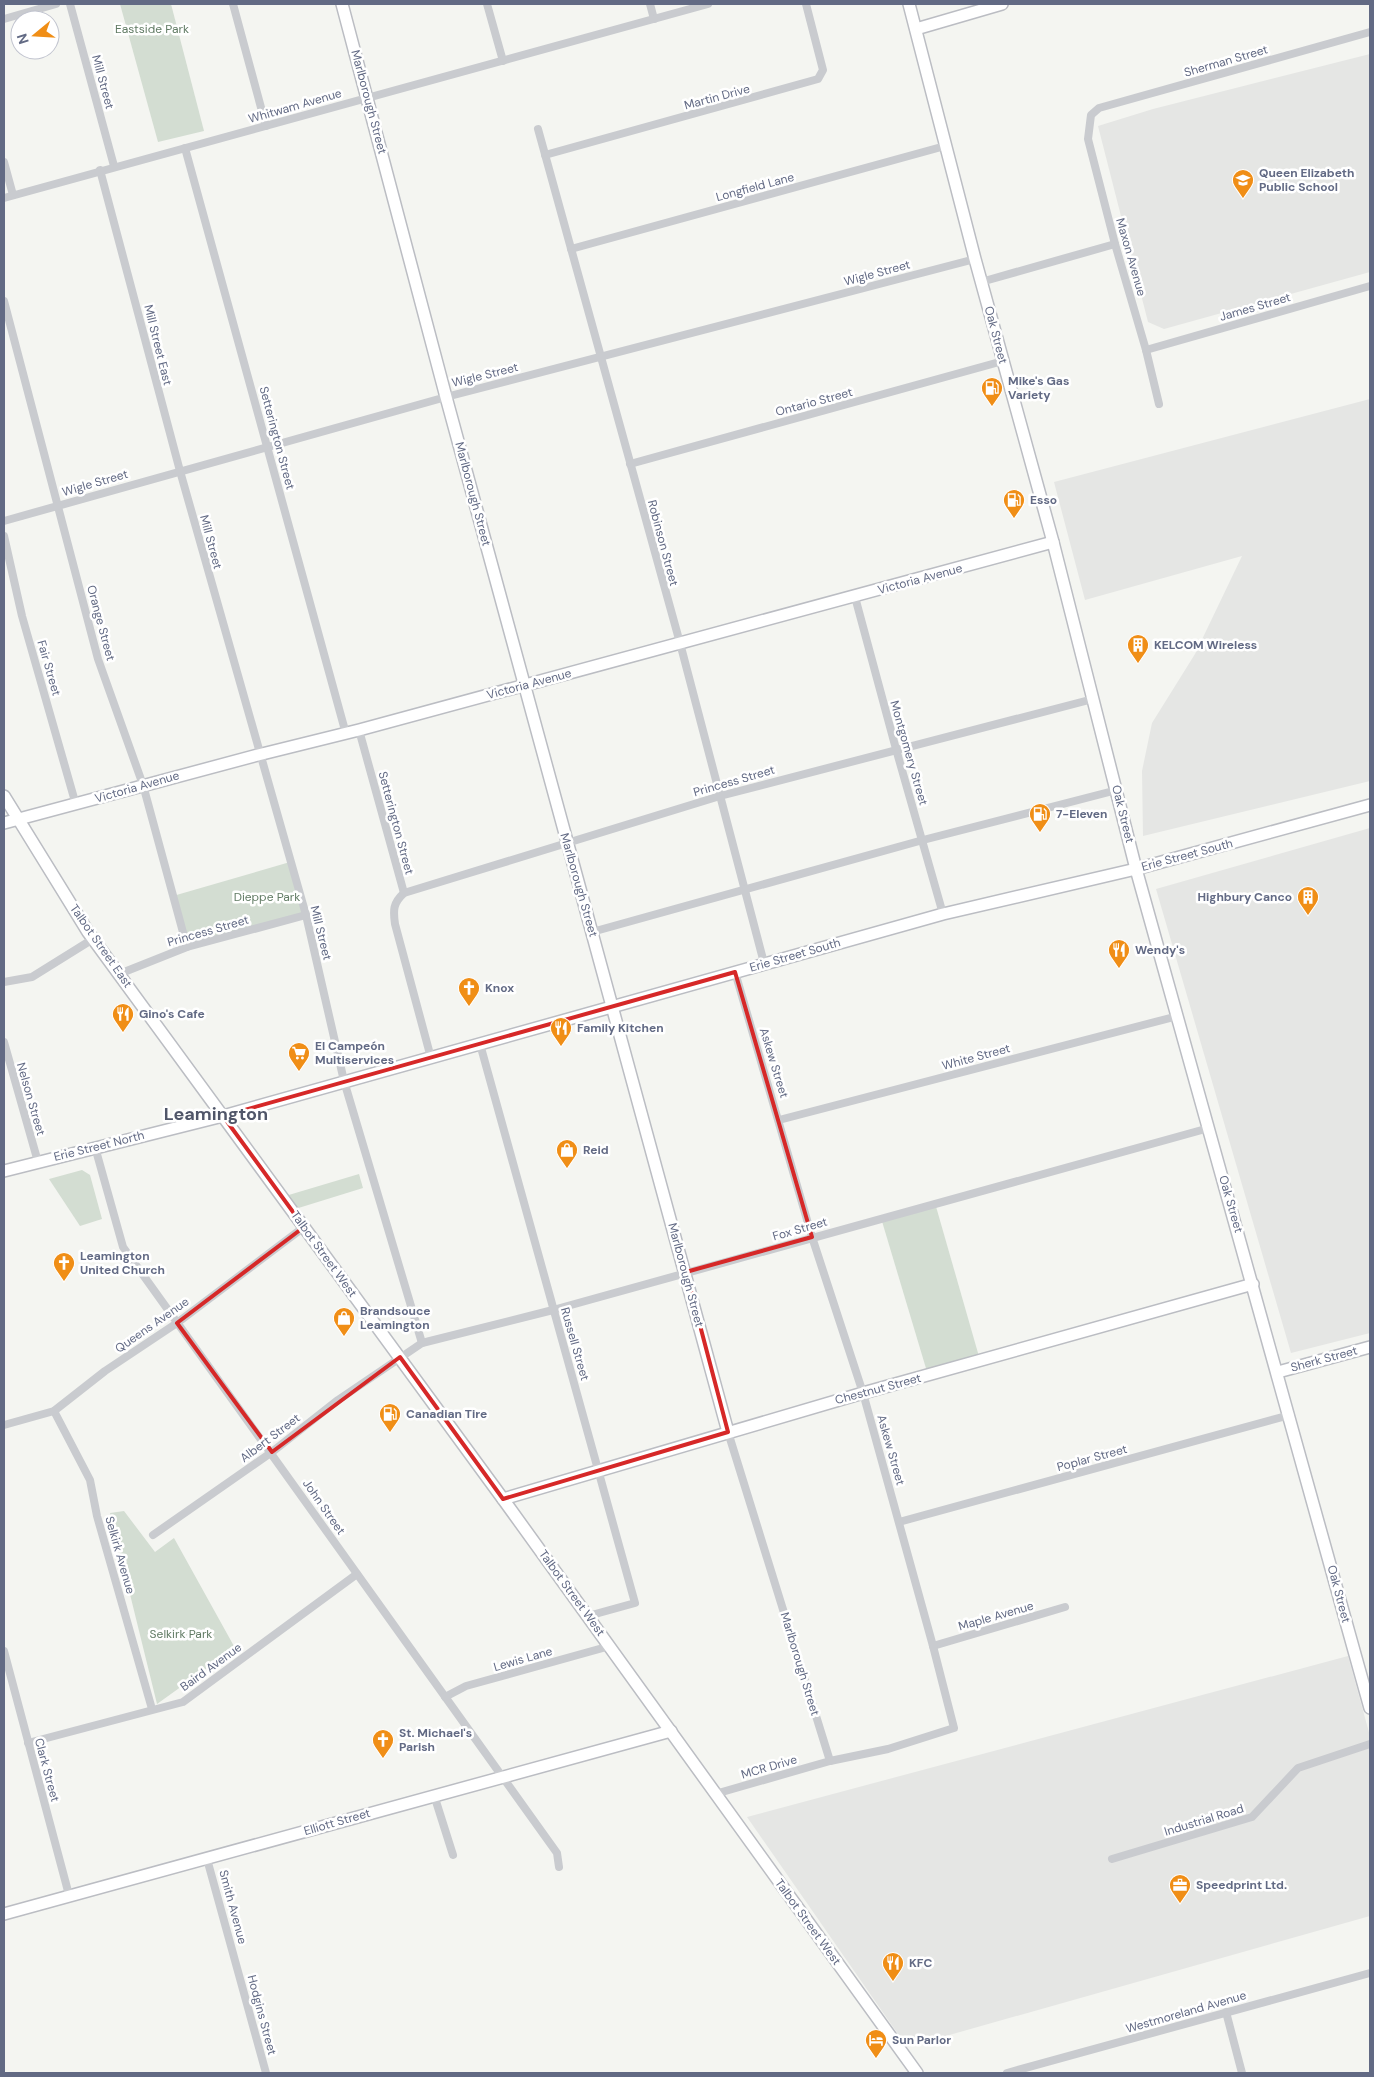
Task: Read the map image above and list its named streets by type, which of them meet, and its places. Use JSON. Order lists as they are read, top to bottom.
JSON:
{
  "streets": {
    "street": [
      "Sherman Street",
      "Mill Street",
      "Martin Drive",
      "Marlborough Street",
      "Whitwam Avenue",
      "Longfield Lane",
      "Maxon Avenue",
      "Wigle Street",
      "James Street",
      "Oak Street",
      "Mill Street East",
      "Ontario Street",
      "Setterington Street",
      "Robinson Street",
      "Victoria Avenue",
      "Orange Street",
      "Fair Street",
      "Montgomery Street",
      "Princess Street",
      "Erie Street South",
      "Talbot Street East",
      "White Street",
      "Askew Street",
      "Nelson Street",
      "Erie Street North",
      "Fox Street",
      "Talbot Street West",
      "Queens Avenue",
      "Russell Street",
      "Sherk Street",
      "Chestnut Street",
      "Albert Street",
      "Poplar Street",
      "John Street",
      "Selkirk Avenue",
      "Maple Avenue",
      "Lewis Lane",
      "Baird Avenue",
      "MCR Drive",
      "Clark Street",
      "Industrial Road",
      "Elliott Street",
      "Smith Avenue",
      "Westmoreland Avenue",
      "Hodgins Street"
    ]
  },
  "crossings": [
    ["Sherman Street", "Maxon Avenue"],
    ["Mill Street", "Whitwam Avenue"],
    ["Mill Street", "Wigle Street"],
    ["Mill Street", "Mill Street East"],
    ["Mill Street", "Victoria Avenue"],
    ["Mill Street", "Princess Street"],
    ["Mill Street", "Erie Street South"],
    ["Mill Street", "Fox Street"],
    ["Martin Drive", "Robinson Street"],
    ["Marlborough Street", "Whitwam Avenue"],
    ["Marlborough Street", "Wigle Street"],
    ["Marlborough Street", "Victoria Avenue"],
    ["Marlborough Street", "Princess Street"],
    ["Marlborough Street", "Erie Street South"],
    ["Marlborough Street", "Askew Street"],
    ["Marlborough Street", "Fox Street"],
    ["Marlborough Street", "Chestnut Street"],
    ["Marlborough Street", "MCR Drive"],
    ["Whitwam Avenue", "Mill Street East"],
    ["Whitwam Avenue", "Setterington Street"],
    ["Longfield Lane", "Oak Street"],
    ["Longfield Lane", "Robinson Street"],
    ["Maxon Avenue", "James Street"],
    ["Wigle Street", "Oak Street"],
    ["Wigle Street", "Mill Street East"],
    ["Wigle Street", "Setterington Street"],
    ["Wigle Street", "Robinson Street"],
    ["Wigle Street", "Orange Street"],
    ["Oak Street", "Ontario Street"],
    ["Oak Street", "Victoria Avenue"],
    ["Oak Street", "Princess Street"],
    ["Oak Street", "Erie Street South"],
    ["Oak Street", "White Street"],
    ["Oak Street", "Fox Street"],
    ["Oak Street", "Sherk Street"],
    ["Oak Street", "Chestnut Street"],
    ["Oak Street", "Poplar Street"],
    ["Ontario Street", "Robinson Street"],
    ["Setterington Street", "Victoria Avenue"],
    ["Setterington Street", "Princess Street"],
    ["Robinson Street", "Victoria Avenue"],
    ["Robinson Street", "Princess Street"],
    ["Robinson Street", "Erie Street South"],
    ["Victoria Avenue", "Orange Street"],
    ["Victoria Avenue", "Fair Street"],
    ["Victoria Avenue", "Montgomery Street"],
    ["Victoria Avenue", "Talbot Street East"],
    ["Orange Street", "Princess Street"],
    ["Montgomery Street", "Princess Street"],
    ["Montgomery Street", "Erie Street South"],
    ["Princess Street", "Talbot Street East"],
    ["Erie Street South", "Talbot Street East"],
    ["Erie Street South", "Askew Street"],
    ["Erie Street South", "Erie Street North"],
    ["Erie Street South", "Talbot Street West"],
    ["Erie Street South", "Russell Street"],
    ["Talbot Street East", "Erie Street North"],
    ["Talbot Street East", "Talbot Street West"],
    ["White Street", "Askew Street"],
    ["Askew Street", "Fox Street"],
    ["Askew Street", "Chestnut Street"],
    ["Askew Street", "Poplar Street"],
    ["Askew Street", "Maple Avenue"],
    ["Askew Street", "MCR Drive"],
    ["Nelson Street", "Erie Street North"],
    ["Erie Street North", "Talbot Street West"],
    ["Erie Street North", "John Street"],
    ["Fox Street", "Talbot Street West"],
    ["Fox Street", "Russell Street"],
    ["Fox Street", "Albert Street"],
    ["Talbot Street West", "Queens Avenue"],
    ["Talbot Street West", "Russell Street"],
    ["Talbot Street West", "Chestnut Street"],
    ["Talbot Street West", "Albert Street"],
    ["Talbot Street West", "Lewis Lane"],
    ["Talbot Street West", "MCR Drive"],
    ["Talbot Street West", "Elliott Street"],
    ["Queens Avenue", "John Street"],
    ["Queens Avenue", "Selkirk Avenue"],
    ["Russell Street", "Chestnut Street"],
    ["Albert Street", "John Street"],
    ["John Street", "Lewis Lane"],
    ["John Street", "Baird Avenue"],
    ["John Street", "Elliott Street"],
    ["Selkirk Avenue", "Baird Avenue"],
    ["Baird Avenue", "Clark Street"],
    ["Clark Street", "Elliott Street"],
    ["Elliott Street", "Smith Avenue"],
    ["Smith Avenue", "Hodgins Street"]
  ],
  "districts": ["Leamington"],
  "parks": ["Eastside Park", "Dieppe Park", "Selkirk Park"],
  "places": {
    "school or university": ["Queen Elizabeth Public School"],
    "fuel station": [
      "Mike's Gas Variety",
      "Esso",
      "7-Eleven",
      "Canadian Tire"
    ],
    "building": ["KELCOM Wireless", "Highbury Canco"],
    "restaurant": [
      "Wendy's",
      "Gino's Cafe",
      "Family Kitchen",
      "KFC"
    ],
    "church": ["Knox", "Leamington United Church", "St. Michael's Parish"],
    "supermarket": ["El Campeón Multiservices"],
    "shop": ["Reid", "Brandsouce Leamington"],
    "office": ["Speedprint Ltd."],
    "hotel": ["Sun Parlor"]
  },
  "north": "left"
}
